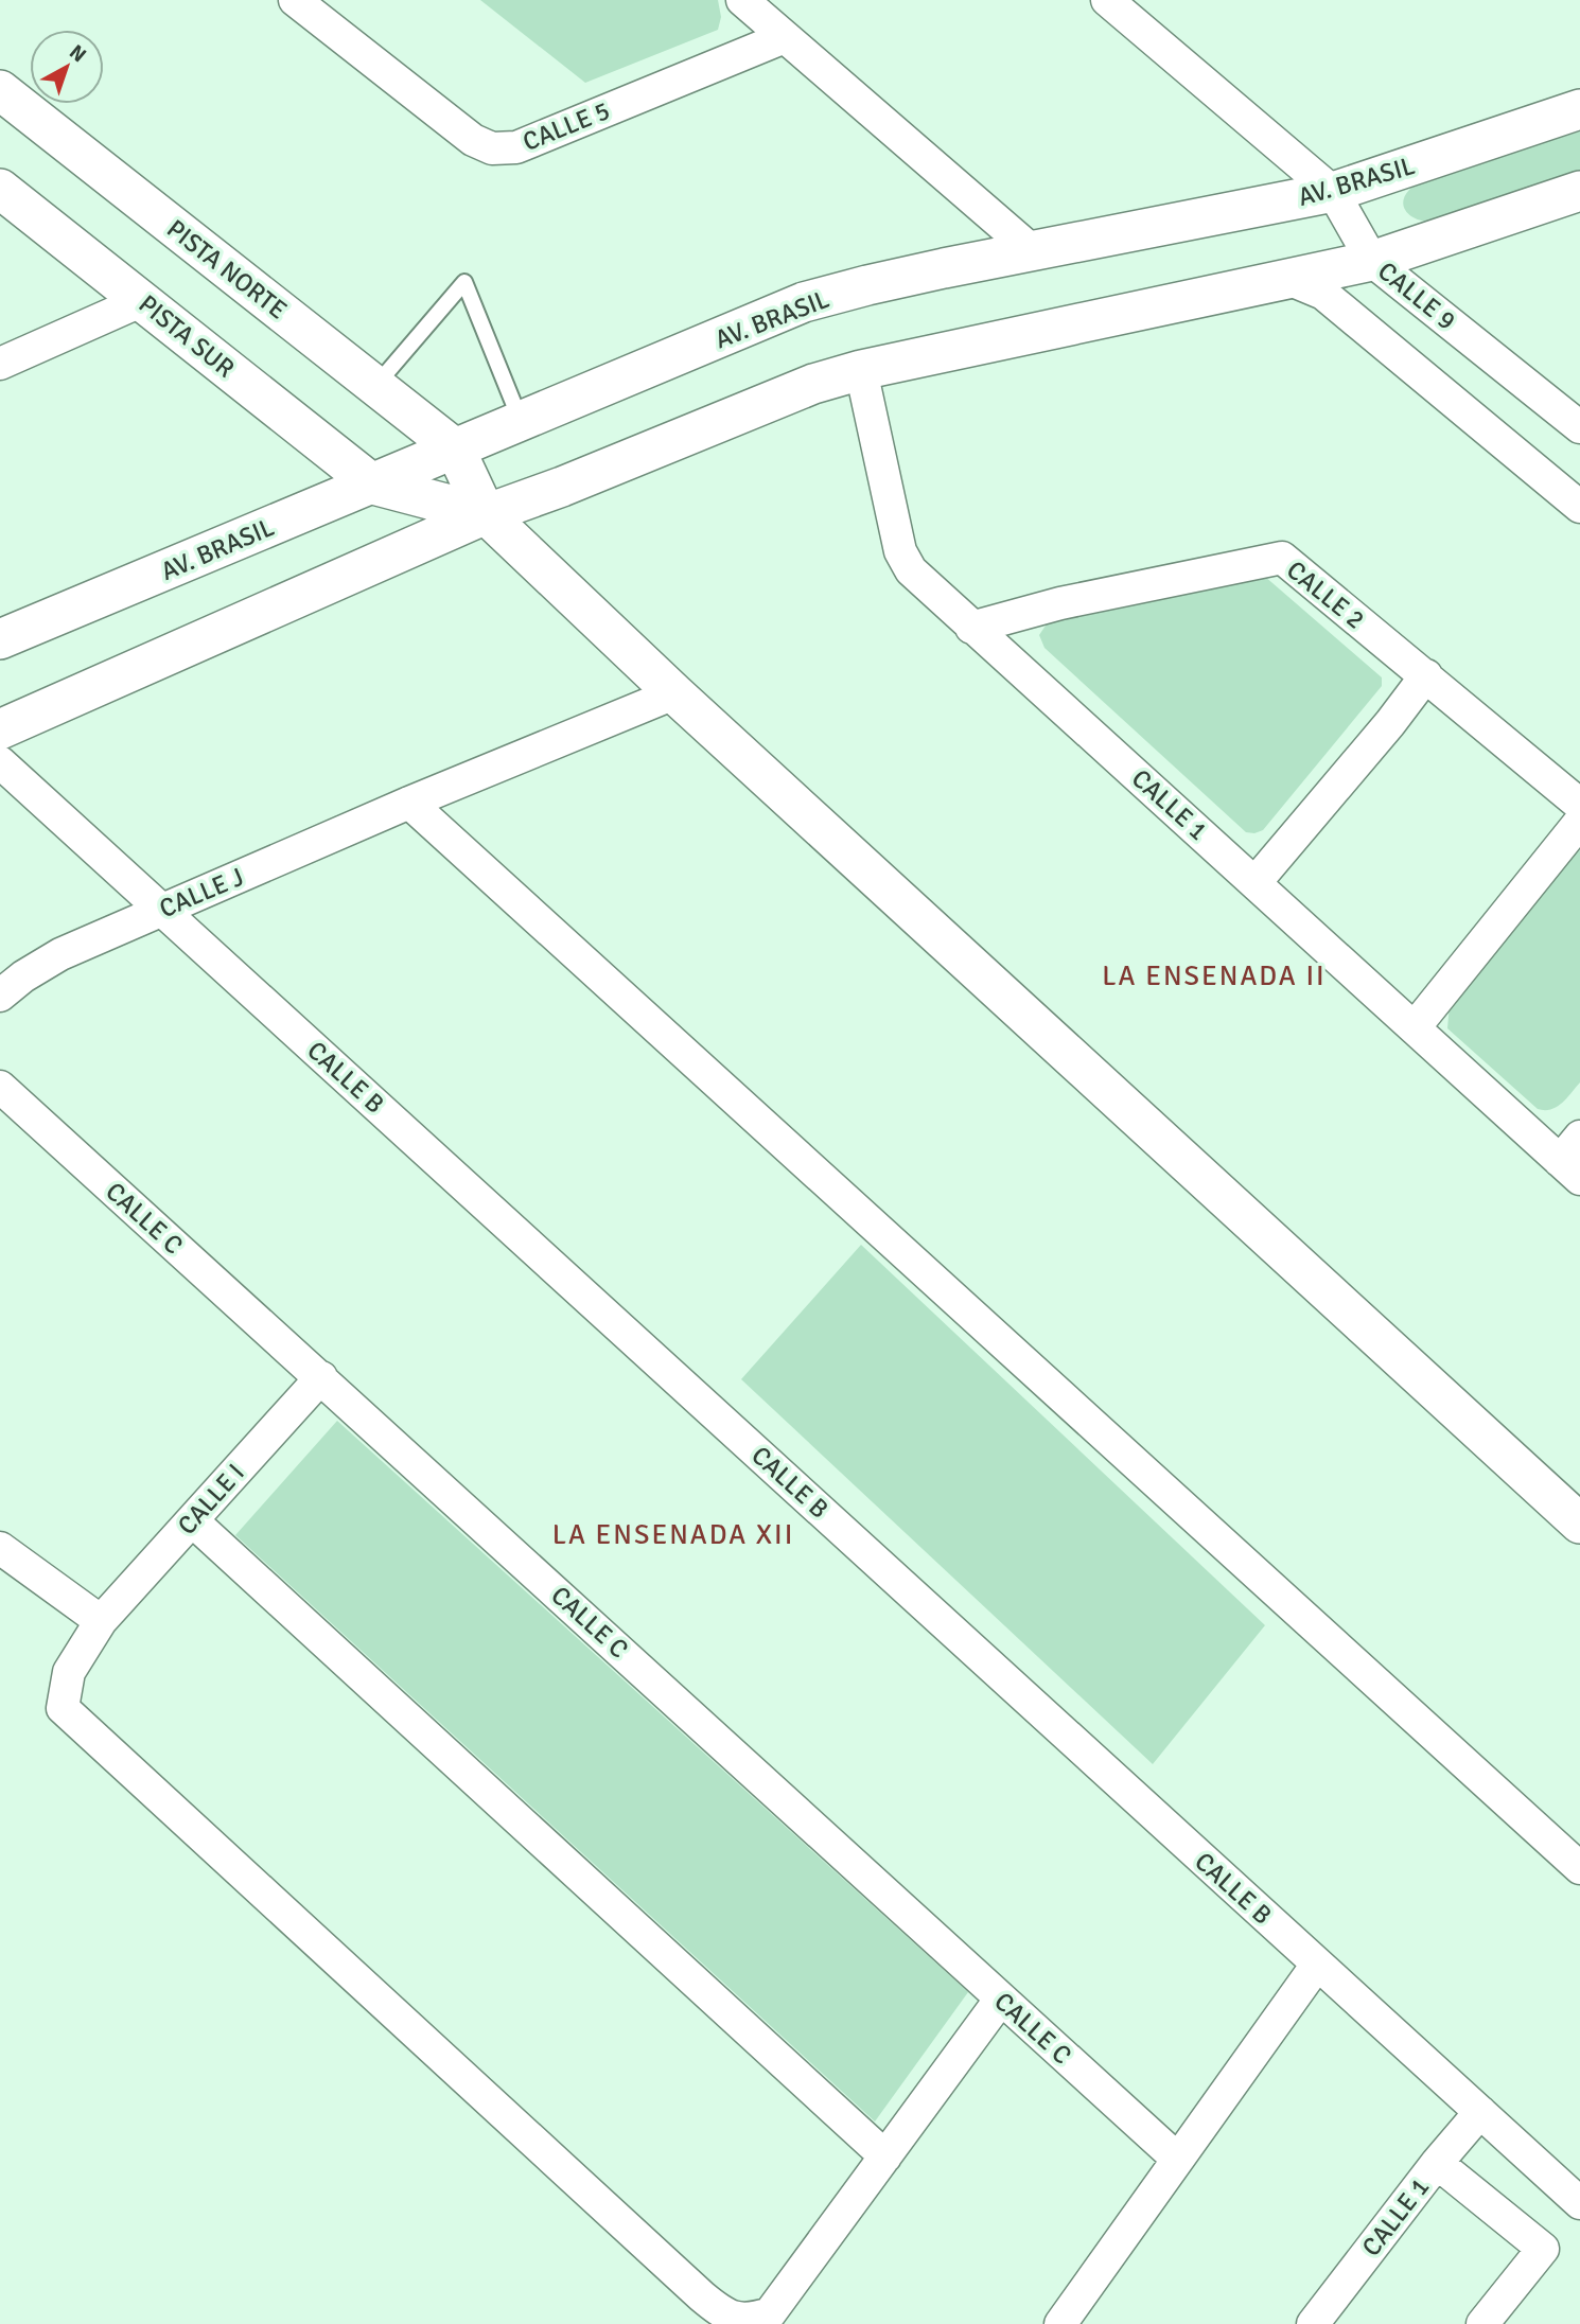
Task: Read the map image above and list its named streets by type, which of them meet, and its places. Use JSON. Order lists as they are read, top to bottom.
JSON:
{
  "streets": {
    "street": [
      "CALLE 5",
      "AV. BRASIL",
      "PISTA NORTE",
      "CALLE 9",
      "PISTA SUR",
      "CALLE 2",
      "CALLE 1",
      "CALLE J",
      "CALLE B",
      "CALLE C",
      "CALLE I"
    ]
  },
  "crossings": [
    ["AV. BRASIL", "PISTA NORTE"],
    ["AV. BRASIL", "CALLE 9"],
    ["AV. BRASIL", "PISTA SUR"],
    ["CALLE 2", "CALLE 1"],
    ["CALLE 1", "CALLE B"],
    ["CALLE J", "CALLE B"],
    ["CALLE C", "CALLE I"]
  ],
  "districts": ["LA ENSENADA II", "LA ENSENADA XII"],
  "north": "top right"
}
